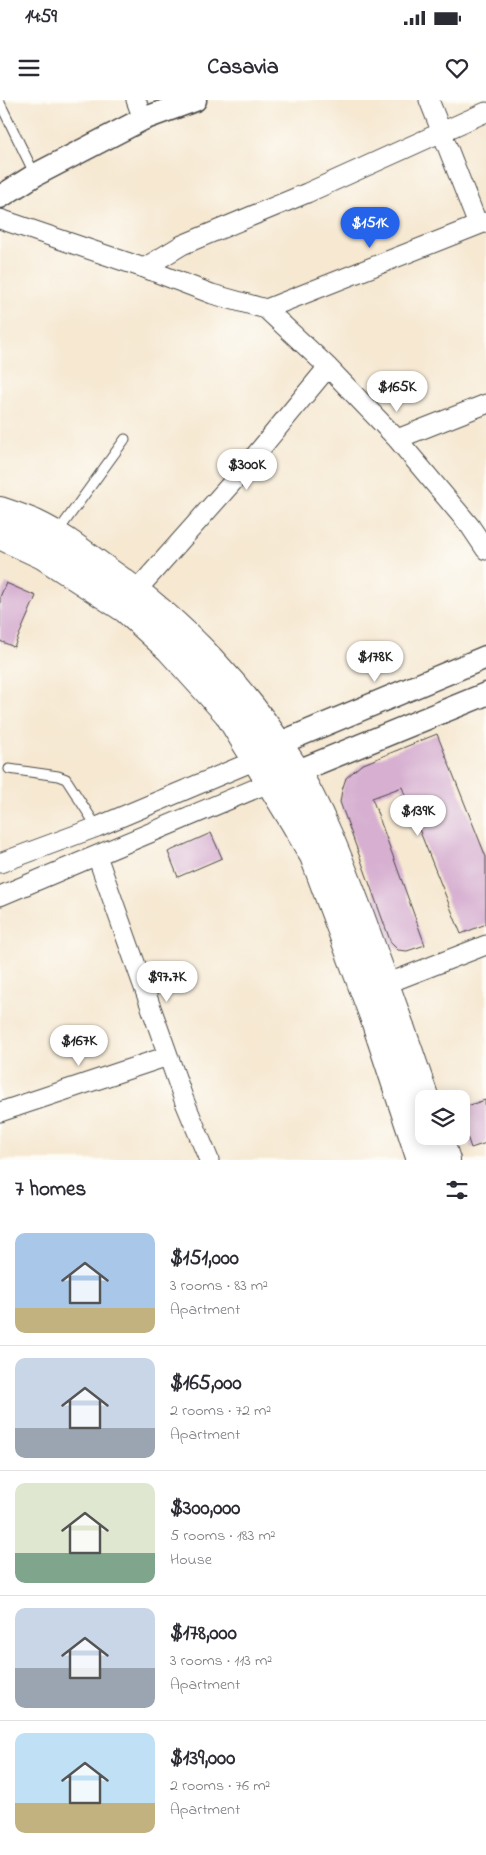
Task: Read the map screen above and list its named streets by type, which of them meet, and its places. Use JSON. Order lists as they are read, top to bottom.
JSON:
{
  "page": {
    "status": "14:59",
    "header": "Casavia",
    "price": [
      "$151K",
      "$165K",
      "$300K",
      "$178K",
      "$139K",
      "$97.7K",
      "$167K"
    ],
    "heading": "7 homes",
    "list": [
      {
        "name": "$151,000",
        "note": "3 rooms · 83 m² · Apartment"
      },
      {
        "name": "$165,000",
        "note": "2 rooms · 72 m² · Apartment"
      },
      {
        "name": "$300,000",
        "note": "5 rooms · 183 m² · House"
      },
      {
        "name": "$178,000",
        "note": "3 rooms · 113 m² · Apartment"
      },
      {
        "name": "$139,000",
        "note": "2 rooms · 76 m² · Apartment"
      }
    ]
  }
}
